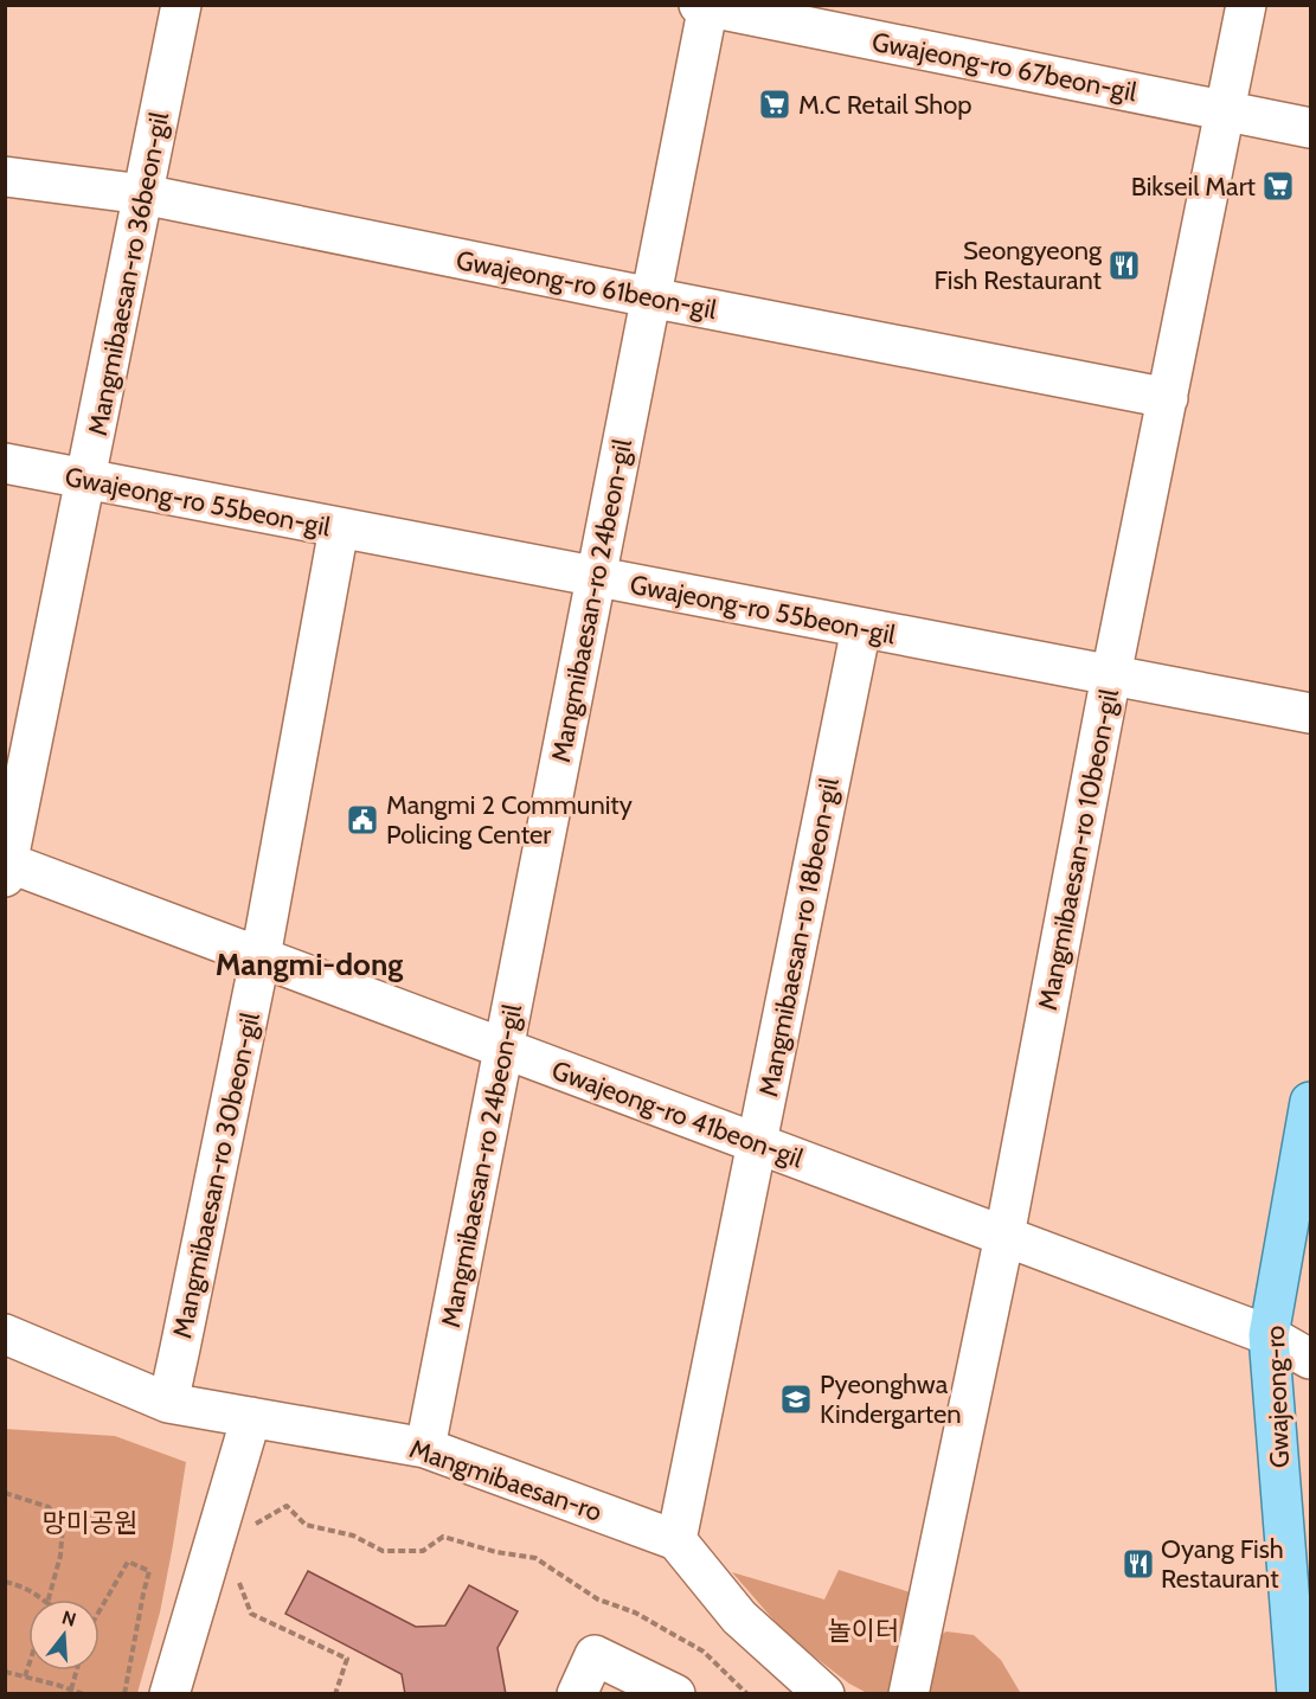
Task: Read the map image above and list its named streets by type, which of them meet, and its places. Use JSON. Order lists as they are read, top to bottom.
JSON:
{
  "streets": {
    "main road": ["Gwajeong-ro"],
    "street": [
      "Gwajeong-ro 67beon-gil",
      "Mangmibaesan-ro 36beon-gil",
      "Gwajeong-ro 61beon-gil",
      "Gwajeong-ro 55beon-gil",
      "Mangmibaesan-ro 24beon-gil",
      "Mangmibaesan-ro 10beon-gil",
      "Mangmibaesan-ro 18beon-gil",
      "Gwajeong-ro 41beon-gil",
      "Mangmibaesan-ro 30beon-gil",
      "Mangmibaesan-ro"
    ]
  },
  "crossings": [
    ["Gwajeong-ro 67beon-gil", "Mangmibaesan-ro 24beon-gil"],
    ["Gwajeong-ro 67beon-gil", "Mangmibaesan-ro 10beon-gil"],
    ["Mangmibaesan-ro 36beon-gil", "Gwajeong-ro 61beon-gil"],
    ["Mangmibaesan-ro 36beon-gil", "Gwajeong-ro 55beon-gil"],
    ["Mangmibaesan-ro 36beon-gil", "Gwajeong-ro 41beon-gil"],
    ["Gwajeong-ro 61beon-gil", "Mangmibaesan-ro 24beon-gil"],
    ["Gwajeong-ro 61beon-gil", "Mangmibaesan-ro 10beon-gil"],
    ["Gwajeong-ro 55beon-gil", "Mangmibaesan-ro 24beon-gil"],
    ["Gwajeong-ro 55beon-gil", "Mangmibaesan-ro 10beon-gil"],
    ["Gwajeong-ro 55beon-gil", "Mangmibaesan-ro 18beon-gil"],
    ["Gwajeong-ro 55beon-gil", "Mangmibaesan-ro 30beon-gil"],
    ["Mangmibaesan-ro 24beon-gil", "Gwajeong-ro 41beon-gil"],
    ["Mangmibaesan-ro 24beon-gil", "Mangmibaesan-ro"],
    ["Mangmibaesan-ro 10beon-gil", "Gwajeong-ro 41beon-gil"],
    ["Mangmibaesan-ro 18beon-gil", "Gwajeong-ro 41beon-gil"],
    ["Mangmibaesan-ro 18beon-gil", "Mangmibaesan-ro"],
    ["Gwajeong-ro 41beon-gil", "Mangmibaesan-ro 30beon-gil"],
    ["Gwajeong-ro 41beon-gil", "Gwajeong-ro"],
    ["Mangmibaesan-ro 30beon-gil", "Mangmibaesan-ro"]
  ],
  "districts": ["Mangmi-dong"],
  "parks": ["망미공원", "놀이터"],
  "places": {
    "supermarket": ["M.C Retail Shop", "Bikseil Mart"],
    "restaurant": ["Seongyeong Fish Restaurant", "Oyang Fish Restaurant"],
    "public building": ["Mangmi 2 Community Policing Center"],
    "school or university": ["Pyeonghwa Kindergarten"]
  },
  "north": "top"
}
